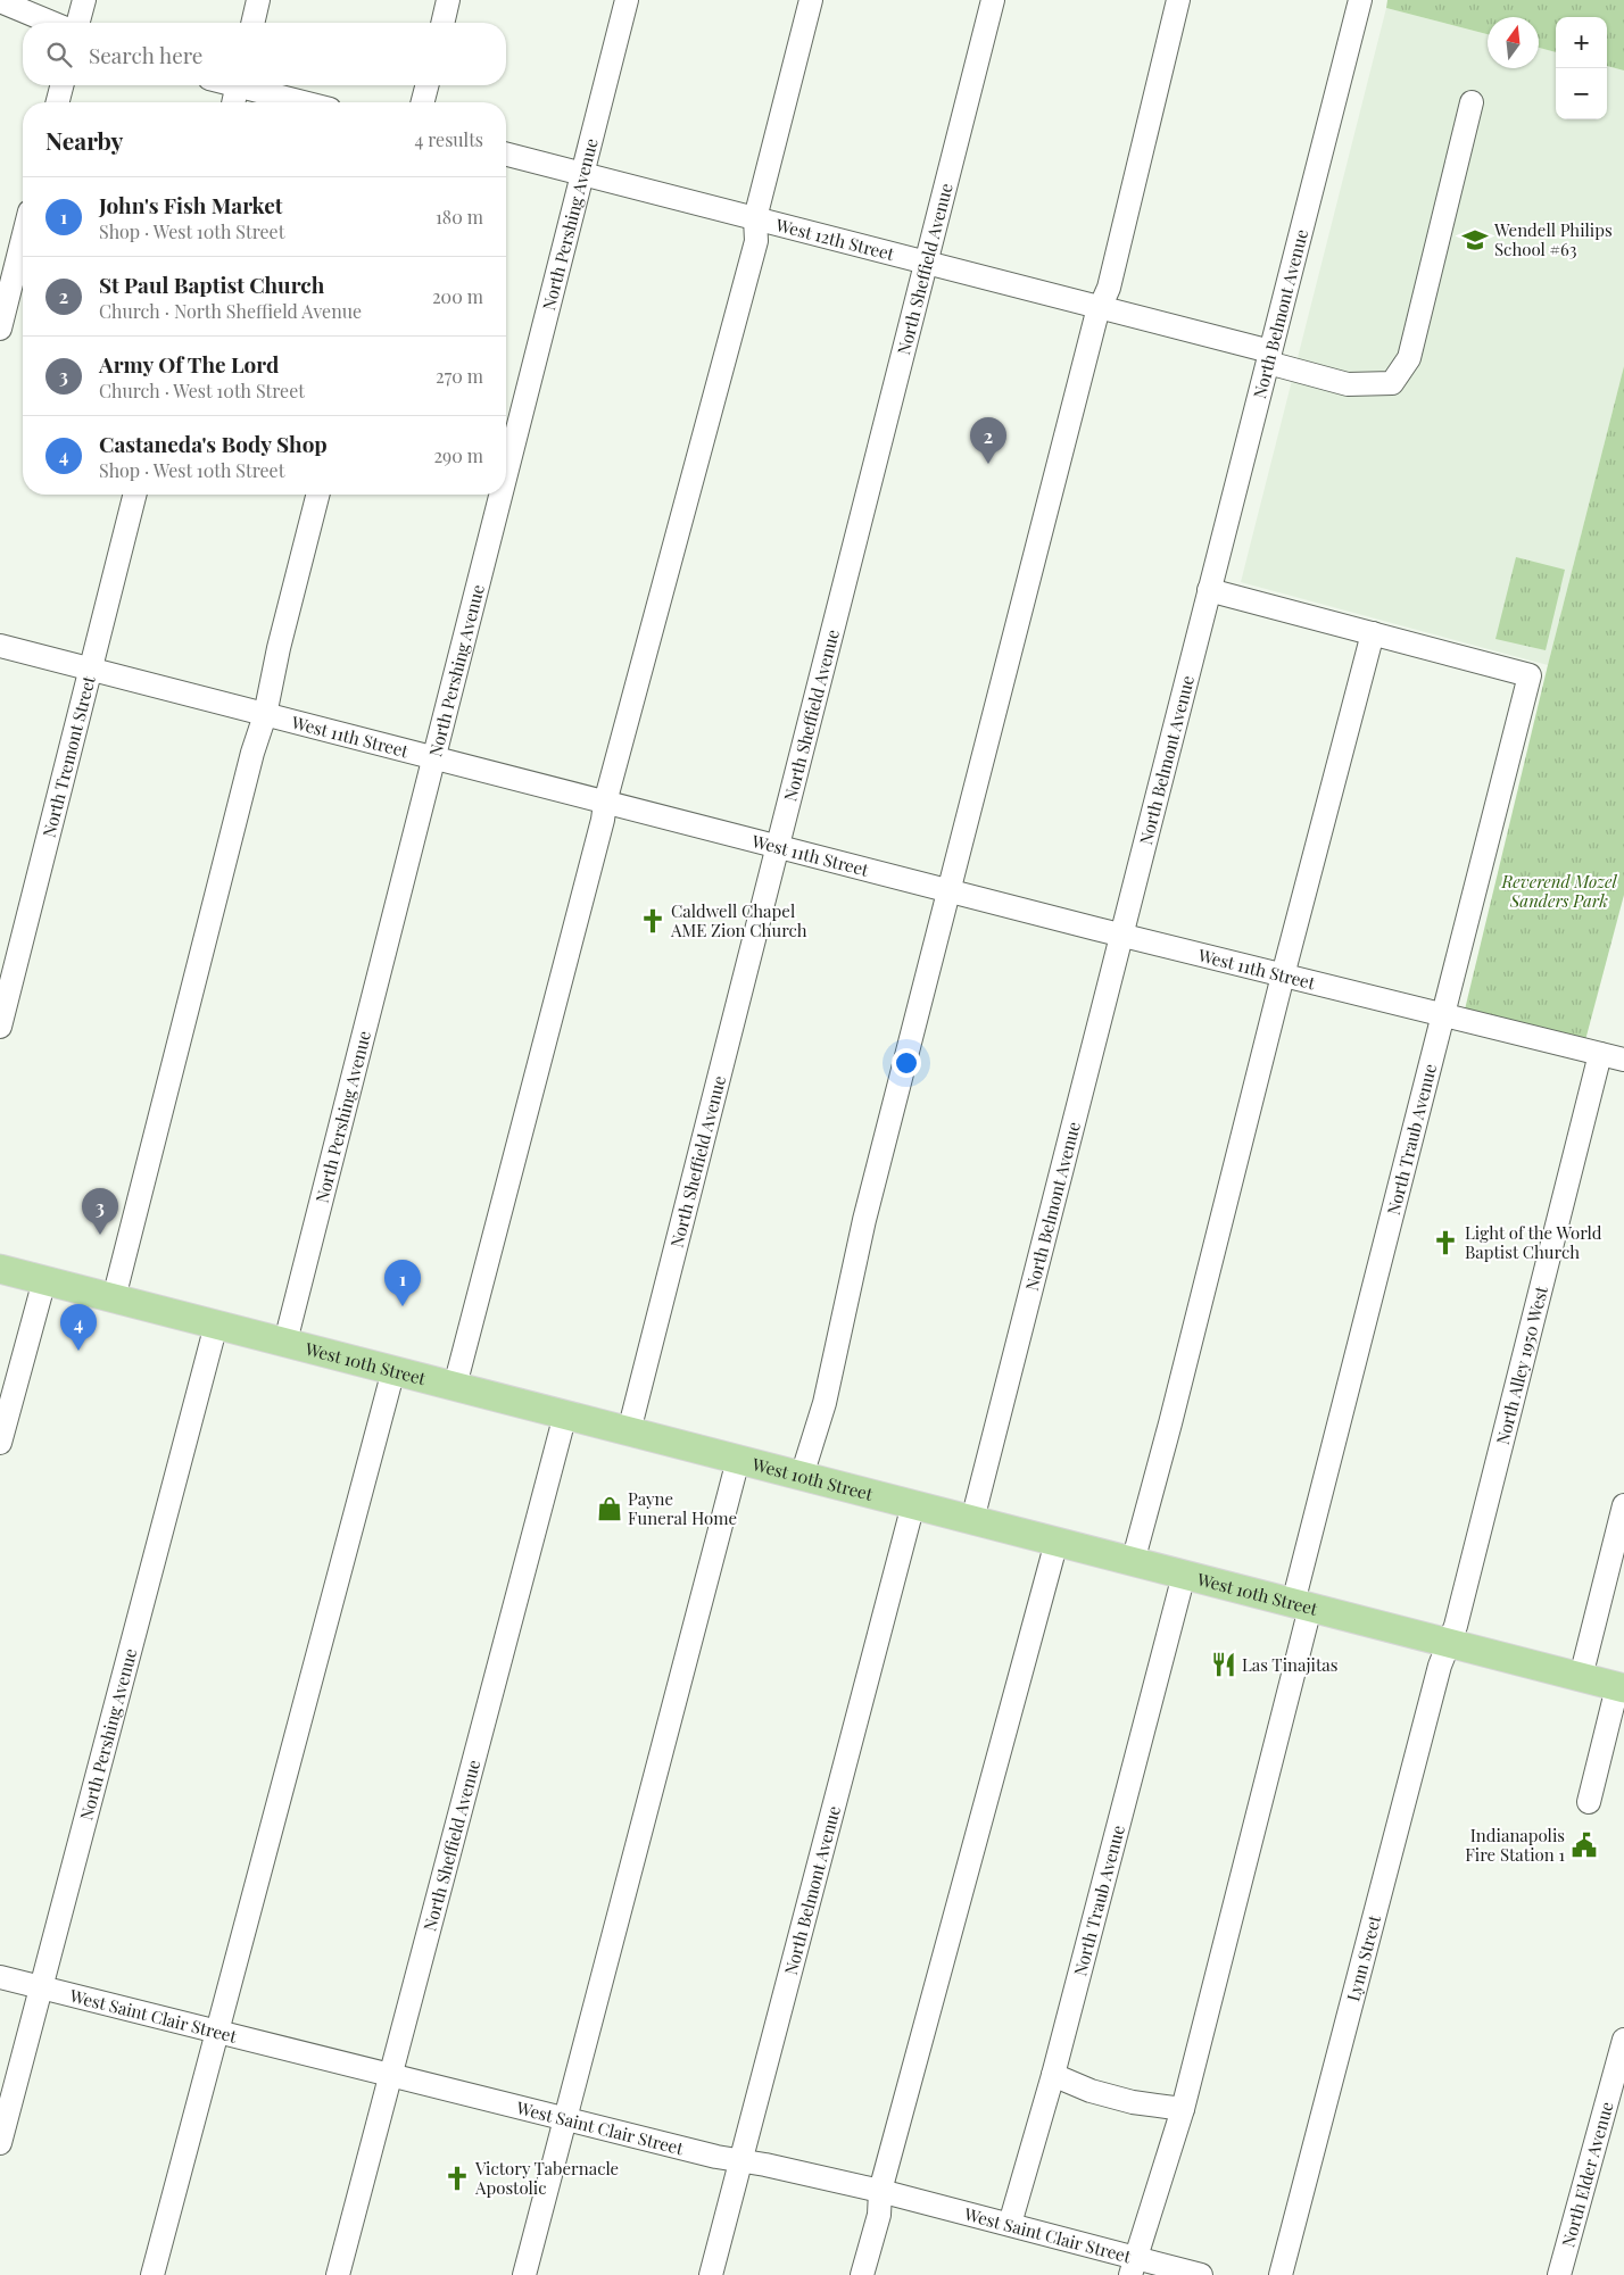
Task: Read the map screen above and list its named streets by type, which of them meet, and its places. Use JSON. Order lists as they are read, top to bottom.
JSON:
{
  "streets": {
    "main road": ["West 10th Street"],
    "street": [
      "North Pershing Avenue",
      "West 12th Street",
      "North Sheffield Avenue",
      "North Belmont Avenue",
      "West 11th Street",
      "North Tremont Street",
      "North Traub Avenue",
      "North Alley 1950 West",
      "Lynn Street",
      "West Saint Clair Street",
      "North Elder Avenue"
    ]
  },
  "crossings": [
    ["North Pershing Avenue", "West 12th Street"],
    ["North Pershing Avenue", "West 11th Street"],
    ["North Pershing Avenue", "West 10th Street"],
    ["North Pershing Avenue", "West Saint Clair Street"],
    ["West 12th Street", "North Sheffield Avenue"],
    ["West 12th Street", "North Belmont Avenue"],
    ["North Sheffield Avenue", "West 11th Street"],
    ["North Sheffield Avenue", "West 10th Street"],
    ["North Sheffield Avenue", "West Saint Clair Street"],
    ["North Belmont Avenue", "West 11th Street"],
    ["North Belmont Avenue", "West 10th Street"],
    ["North Belmont Avenue", "West Saint Clair Street"],
    ["West 11th Street", "North Tremont Street"],
    ["West 11th Street", "North Traub Avenue"],
    ["West 11th Street", "North Alley 1950 West"],
    ["North Traub Avenue", "West 10th Street"],
    ["North Traub Avenue", "West Saint Clair Street"],
    ["West 10th Street", "North Alley 1950 West"],
    ["West 10th Street", "Lynn Street"],
    ["North Alley 1950 West", "Lynn Street"]
  ],
  "parks": ["Reverend Mozel Sanders Park"],
  "places": {
    "school or university": ["Wendell Philips School #63"],
    "church": ["Caldwell Chapel AME Zion Church", "Light of the World Baptist Church", "Victory Tabernacle Apostolic"],
    "shop": ["Payne Funeral Home"],
    "restaurant": ["Las Tinajitas"],
    "public building": ["Indianapolis Fire Station 1"]
  },
  "north": "top",
  "page": {
    "map_buttons": ["+", "−"],
    "search": "Search here",
    "heading": ["Nearby", "4 results"],
    "list": [
      {
        "mark": "1",
        "name": "John's Fish Market",
        "note": "Shop · West 10th Street",
        "value": "180 m"
      },
      {
        "mark": "2",
        "name": "St Paul Baptist Church",
        "note": "Church · North Sheffield Avenue",
        "value": "200 m"
      },
      {
        "mark": "3",
        "name": "Army Of The Lord",
        "note": "Church · West 10th Street",
        "value": "270 m"
      },
      {
        "mark": "4",
        "name": "Castaneda's Body Shop",
        "note": "Shop · West 10th Street",
        "value": "290 m"
      }
    ],
    "pins": [
      "2",
      "3",
      "1",
      "4"
    ]
  }
}
